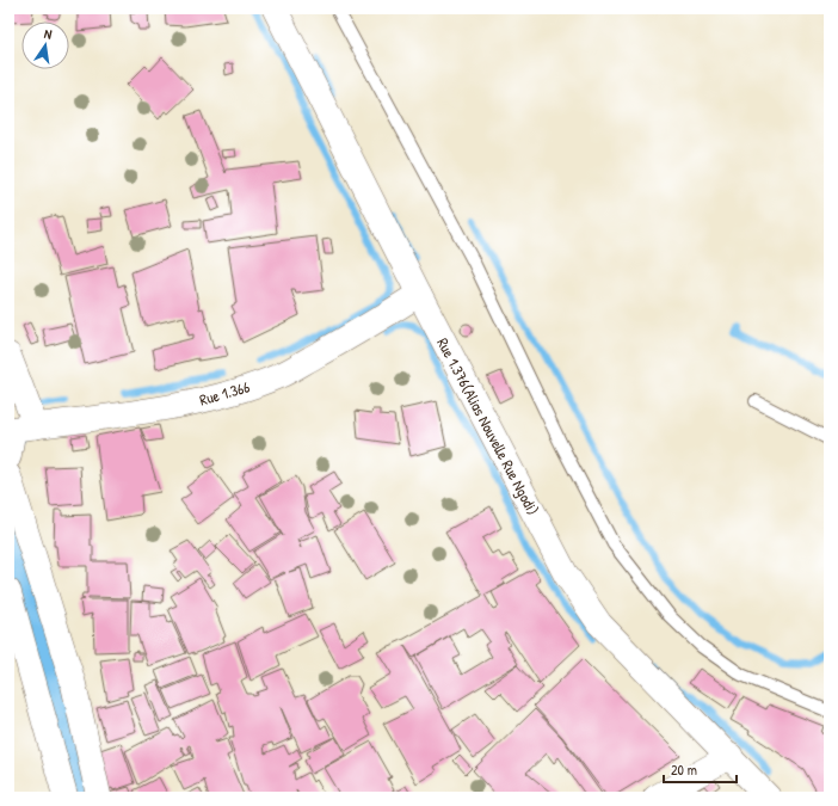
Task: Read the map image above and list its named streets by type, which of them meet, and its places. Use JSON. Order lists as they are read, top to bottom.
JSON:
{
  "streets": {
    "street": ["Rue 1.366", "Rue 1.376(Alias Nouvelle Rue Ngodi)"]
  },
  "crossings": [
    ["Rue 1.366", "Rue 1.376(Alias Nouvelle Rue Ngodi)"]
  ],
  "scale_bar": "20 m",
  "north": "top"
}
